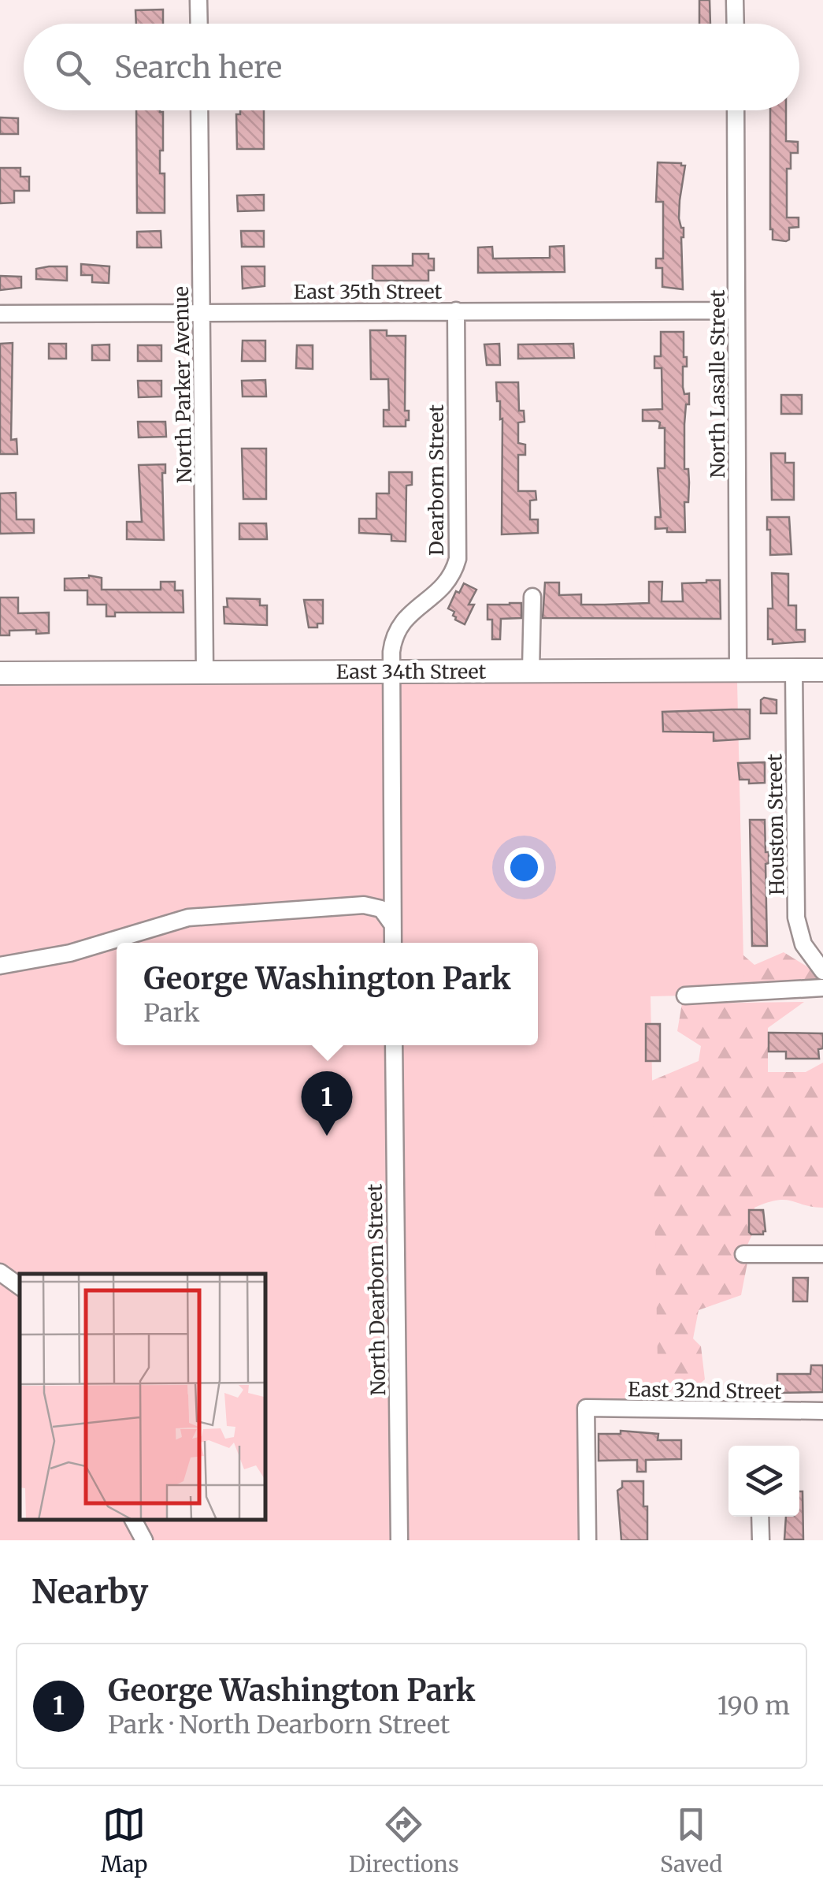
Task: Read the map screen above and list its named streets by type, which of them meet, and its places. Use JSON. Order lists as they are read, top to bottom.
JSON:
{
  "streets": {
    "main road": ["East 34th Street"],
    "street": [
      "East 35th Street",
      "North Lasalle Street",
      "North Parker Avenue",
      "Dearborn Street",
      "Houston Street",
      "North Dearborn Street",
      "East 32nd Street"
    ]
  },
  "crossings": [
    ["East 35th Street", "North Lasalle Street"],
    ["East 35th Street", "North Parker Avenue"],
    ["East 35th Street", "Dearborn Street"],
    ["North Lasalle Street", "East 34th Street"],
    ["North Parker Avenue", "East 34th Street"],
    ["Dearborn Street", "East 34th Street"],
    ["East 34th Street", "Houston Street"]
  ],
  "page": {
    "search": "Search here",
    "popup": ["George Washington Park", "Park"],
    "pins": "1",
    "heading": "Nearby",
    "list": [
      {
        "mark": "1",
        "name": "George Washington Park",
        "note": "Park · North Dearborn Street",
        "value": "190 m"
      }
    ],
    "nav": ["Map", "Directions", "Saved"]
  }
}
